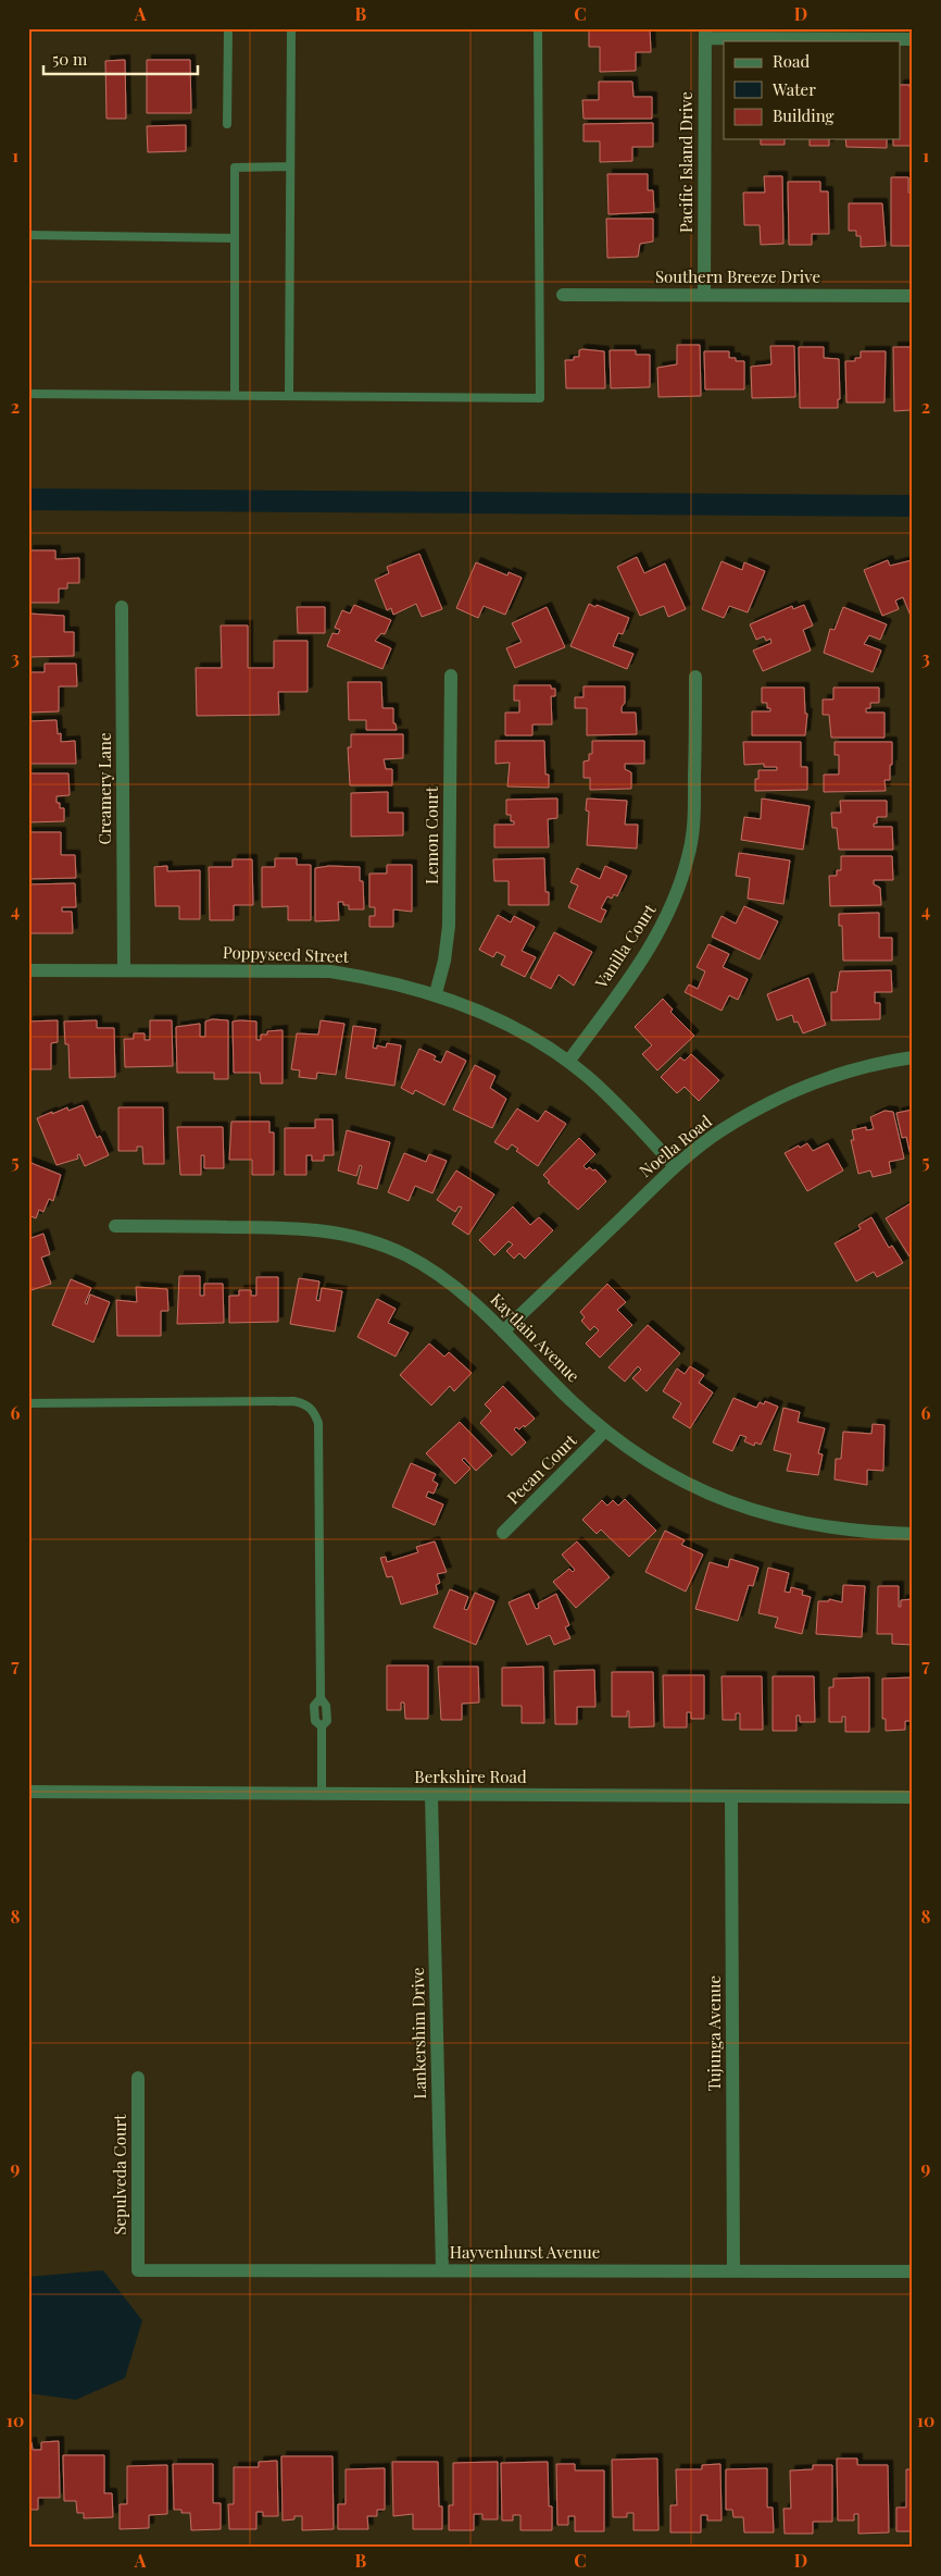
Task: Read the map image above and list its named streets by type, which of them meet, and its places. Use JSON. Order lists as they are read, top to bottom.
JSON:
{
  "streets": {
    "street": [
      "Pacific Island Drive",
      "Southern Breeze Drive",
      "Creamery Lane",
      "Lemon Court",
      "Vanilla Court",
      "Poppyseed Street",
      "Noella Road",
      "Kaytlain Avenue",
      "Pecan Court",
      "Berkshire Road",
      "Lankershim Drive",
      "Tujunga Avenue",
      "Sepulveda Court",
      "Hayvenhurst Avenue"
    ]
  },
  "crossings": [
    ["Pacific Island Drive", "Southern Breeze Drive"],
    ["Creamery Lane", "Poppyseed Street"],
    ["Lemon Court", "Poppyseed Street"],
    ["Vanilla Court", "Poppyseed Street"],
    ["Poppyseed Street", "Noella Road"],
    ["Noella Road", "Kaytlain Avenue"],
    ["Kaytlain Avenue", "Pecan Court"],
    ["Berkshire Road", "Lankershim Drive"],
    ["Berkshire Road", "Tujunga Avenue"],
    ["Lankershim Drive", "Hayvenhurst Avenue"],
    ["Tujunga Avenue", "Hayvenhurst Avenue"],
    ["Sepulveda Court", "Hayvenhurst Avenue"]
  ],
  "legend": ["Road", "Water", "Building"],
  "scale_bar": "50 m",
  "grid": {
    "columns": [
      "A",
      "B",
      "C",
      "D"
    ],
    "rows": [
      "1",
      "2",
      "3",
      "4",
      "5",
      "6",
      "7",
      "8",
      "9",
      "10"
    ]
  }
}
